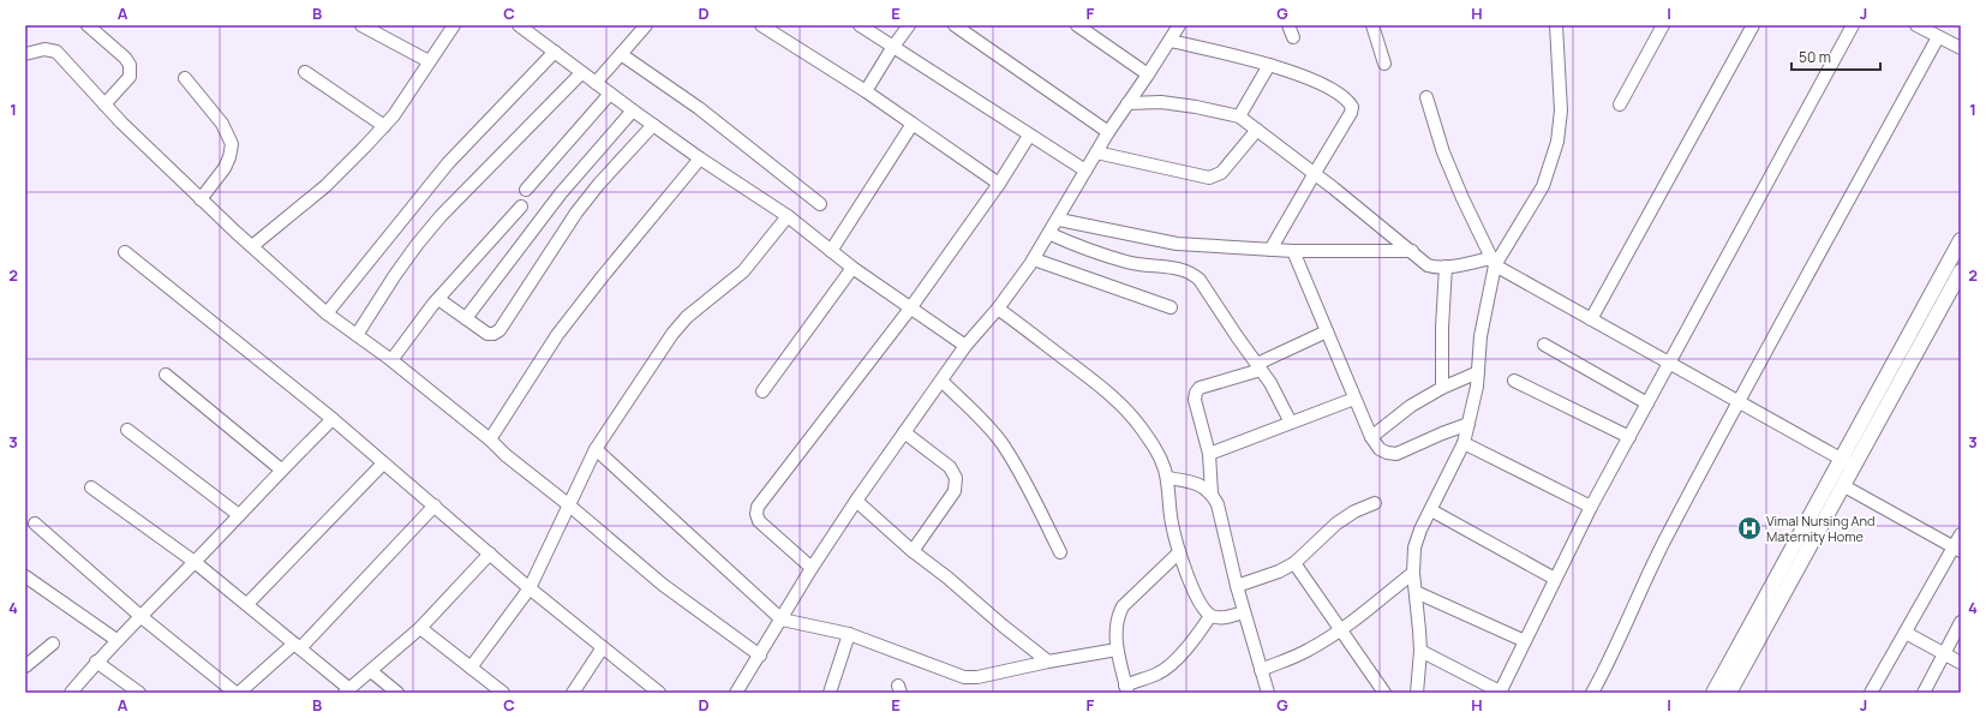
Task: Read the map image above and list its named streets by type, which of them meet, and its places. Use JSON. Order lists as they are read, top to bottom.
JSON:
{
  "places": {
    "hospital": ["Vimal Nursing And Maternity Home"]
  },
  "scale_bar": "50 m",
  "grid": {
    "columns": [
      "A",
      "B",
      "C",
      "D",
      "E",
      "F",
      "G",
      "H",
      "I",
      "J"
    ],
    "rows": [
      "1",
      "2",
      "3",
      "4"
    ]
  }
}
